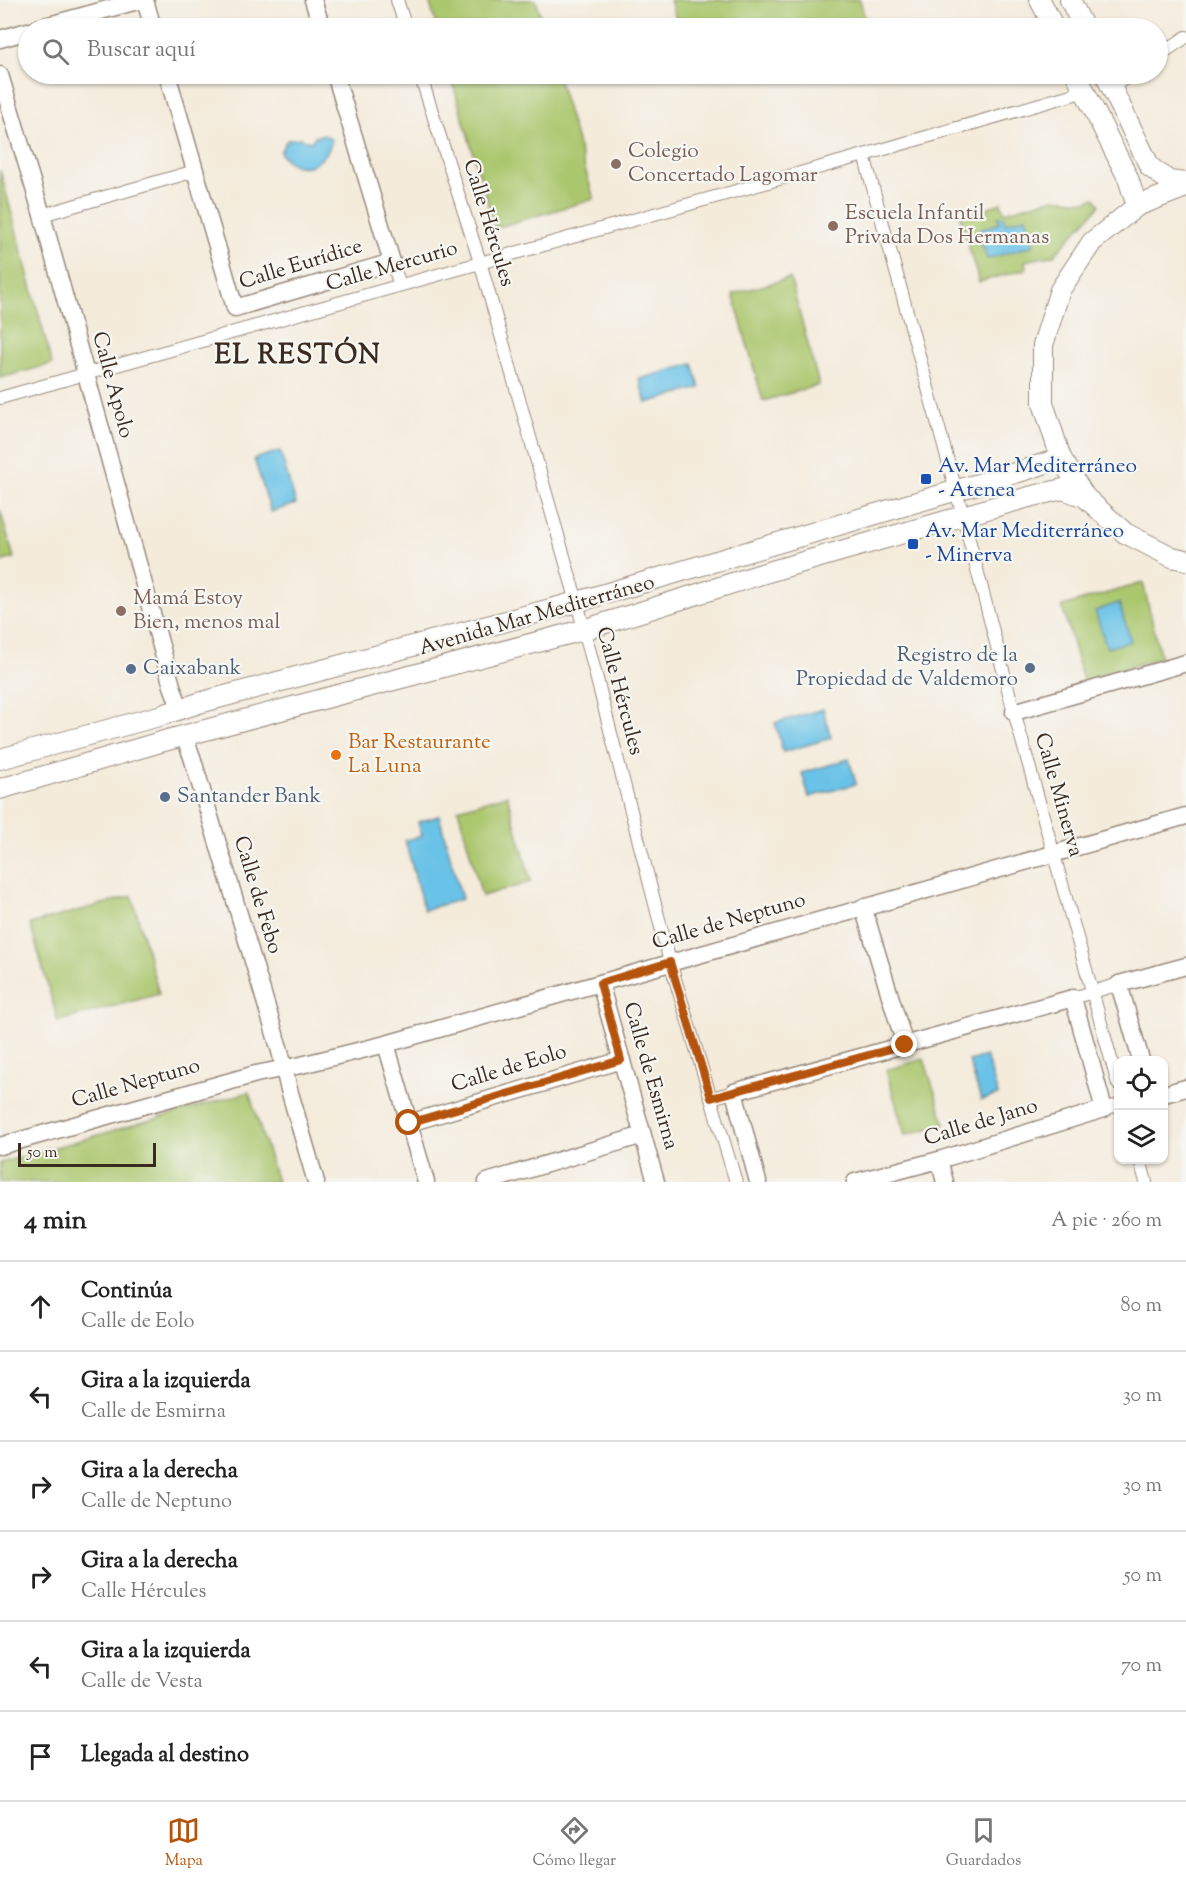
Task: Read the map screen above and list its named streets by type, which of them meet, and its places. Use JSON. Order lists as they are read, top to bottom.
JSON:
{
  "streets": {
    "street": [
      "Calle Hércules",
      "Calle Eurídice",
      "Calle Mercurio",
      "Calle Apolo",
      "Avenida Mar Mediterráneo",
      "Calle Minerva",
      "Calle de Febo",
      "Calle de Neptuno",
      "Calle de Eolo",
      "Calle de Esmirna",
      "Calle Neptuno",
      "Calle de Jano"
    ]
  },
  "crossings": [
    ["Calle Hércules", "Calle Mercurio"],
    ["Calle Hércules", "Avenida Mar Mediterráneo"],
    ["Calle Hércules", "Calle de Neptuno"],
    ["Calle Mercurio", "Calle Apolo"],
    ["Calle Mercurio", "Calle Minerva"],
    ["Calle Apolo", "Avenida Mar Mediterráneo"],
    ["Avenida Mar Mediterráneo", "Calle Minerva"],
    ["Avenida Mar Mediterráneo", "Calle de Febo"],
    ["Calle Minerva", "Calle de Neptuno"],
    ["Calle de Febo", "Calle de Neptuno"],
    ["Calle de Febo", "Calle Neptuno"],
    ["Calle de Neptuno", "Calle de Esmirna"],
    ["Calle de Neptuno", "Calle Neptuno"],
    ["Calle de Eolo", "Calle de Esmirna"]
  ],
  "districts": ["EL RESTÓN"],
  "places": {
    "other": [
      "Colegio Concertado Lagomar",
      "Escuela Infantil Privada Dos Hermanas",
      "Mamá Estoy Bien, menos mal",
      "Registro de la Propiedad de Valdemoro",
      "Caixabank",
      "Bar Restaurante La Luna",
      "Santander Bank"
    ],
    "transit": ["Av. Mar Mediterráneo - Atenea", "Av. Mar Mediterráneo - Minerva"]
  },
  "scale_bar": "50 m",
  "page": {
    "search": "Buscar aquí",
    "scale": "50 m",
    "heading": ["4 min", "A pie · 260 m"],
    "list": [
      ["Continúa", "Calle de Eolo", "80 m"],
      ["Gira a la izquierda", "Calle de Esmirna", "30 m"],
      ["Gira a la derecha", "Calle de Neptuno", "30 m"],
      ["Gira a la derecha", "Calle Hércules", "50 m"],
      ["Gira a la izquierda", "Calle de Vesta", "70 m"],
      "Llegada al destino"
    ],
    "nav": ["Mapa", "Cómo llegar", "Guardados"]
  }
}
